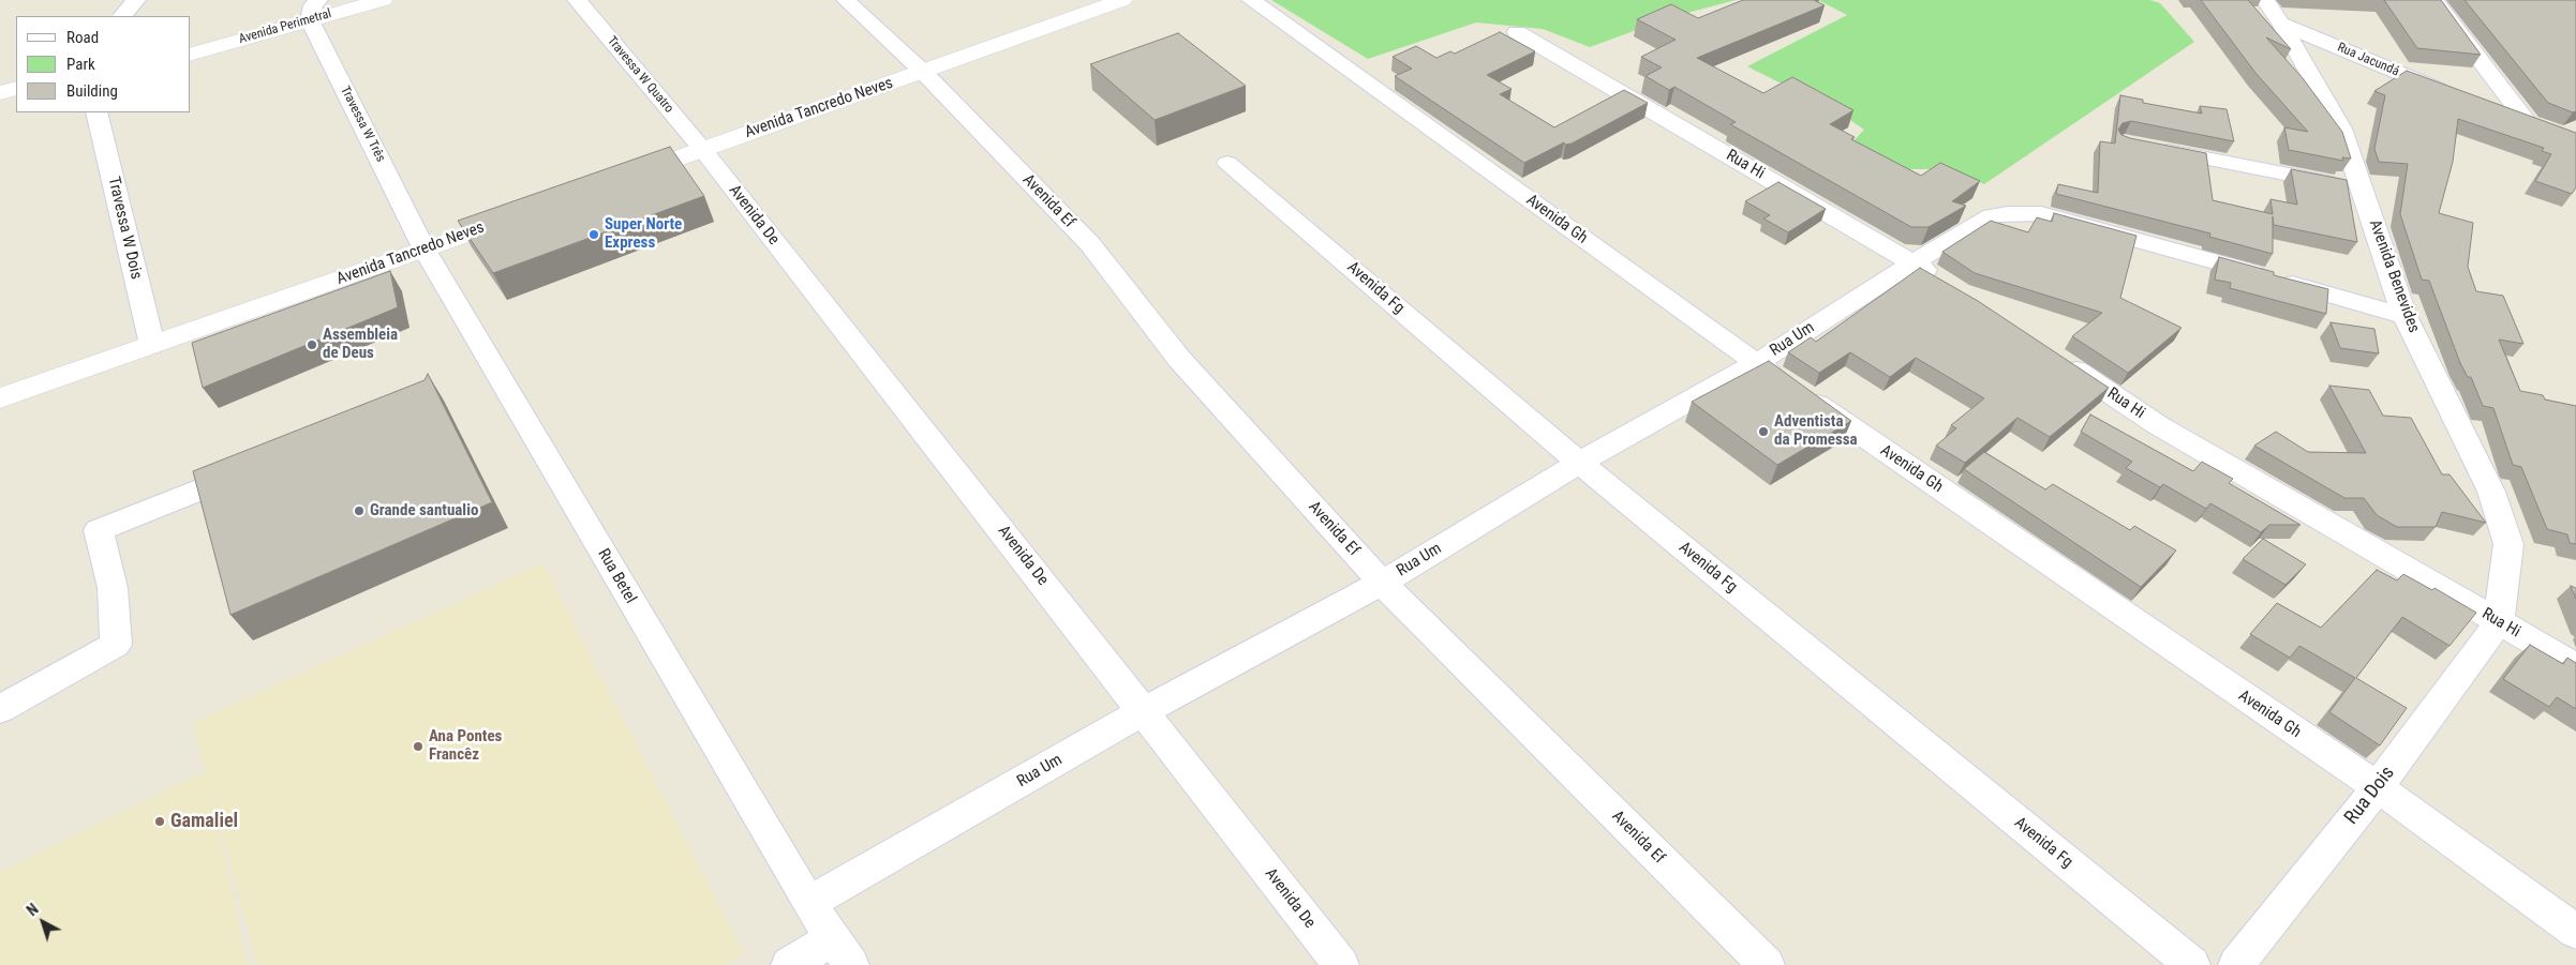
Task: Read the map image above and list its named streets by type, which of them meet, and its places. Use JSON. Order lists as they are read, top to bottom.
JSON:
{
  "streets": {
    "street": [
      "Avenida Perimetral",
      "Rua Jacundá",
      "Travessa W Quatro",
      "Avenida Tancredo Neves",
      "Travessa W Três",
      "Rua Hi",
      "Avenida Ef",
      "Avenida De",
      "Avenida Gh",
      "Travessa W Dois",
      "Avenida Benevides",
      "Avenida Fg",
      "Rua Um",
      "Rua Betel",
      "Rua Dois"
    ]
  },
  "crossings": [
    ["Avenida Perimetral", "Travessa W Três"],
    ["Rua Jacundá", "Avenida Benevides"],
    ["Travessa W Quatro", "Avenida Tancredo Neves"],
    ["Travessa W Quatro", "Avenida De"],
    ["Avenida Tancredo Neves", "Travessa W Três"],
    ["Avenida Tancredo Neves", "Avenida Ef"],
    ["Avenida Tancredo Neves", "Avenida De"],
    ["Avenida Tancredo Neves", "Travessa W Dois"],
    ["Avenida Tancredo Neves", "Rua Betel"],
    ["Travessa W Três", "Rua Betel"],
    ["Rua Hi", "Avenida Benevides"],
    ["Rua Hi", "Rua Um"],
    ["Rua Hi", "Rua Dois"],
    ["Avenida Ef", "Rua Um"],
    ["Avenida De", "Rua Um"],
    ["Avenida Gh", "Rua Um"],
    ["Avenida Gh", "Rua Dois"],
    ["Avenida Benevides", "Rua Um"],
    ["Avenida Benevides", "Rua Dois"],
    ["Avenida Fg", "Rua Um"],
    ["Rua Um", "Rua Betel"]
  ],
  "places": [
    "Super Norte Express",
    "Assembleia de Deus",
    "Adventista da Promessa",
    "Grande santualio",
    "Ana Pontes Francêz",
    "Gamaliel"
  ],
  "legend": ["Road", "Park", "Building"],
  "north": "top left"
}
